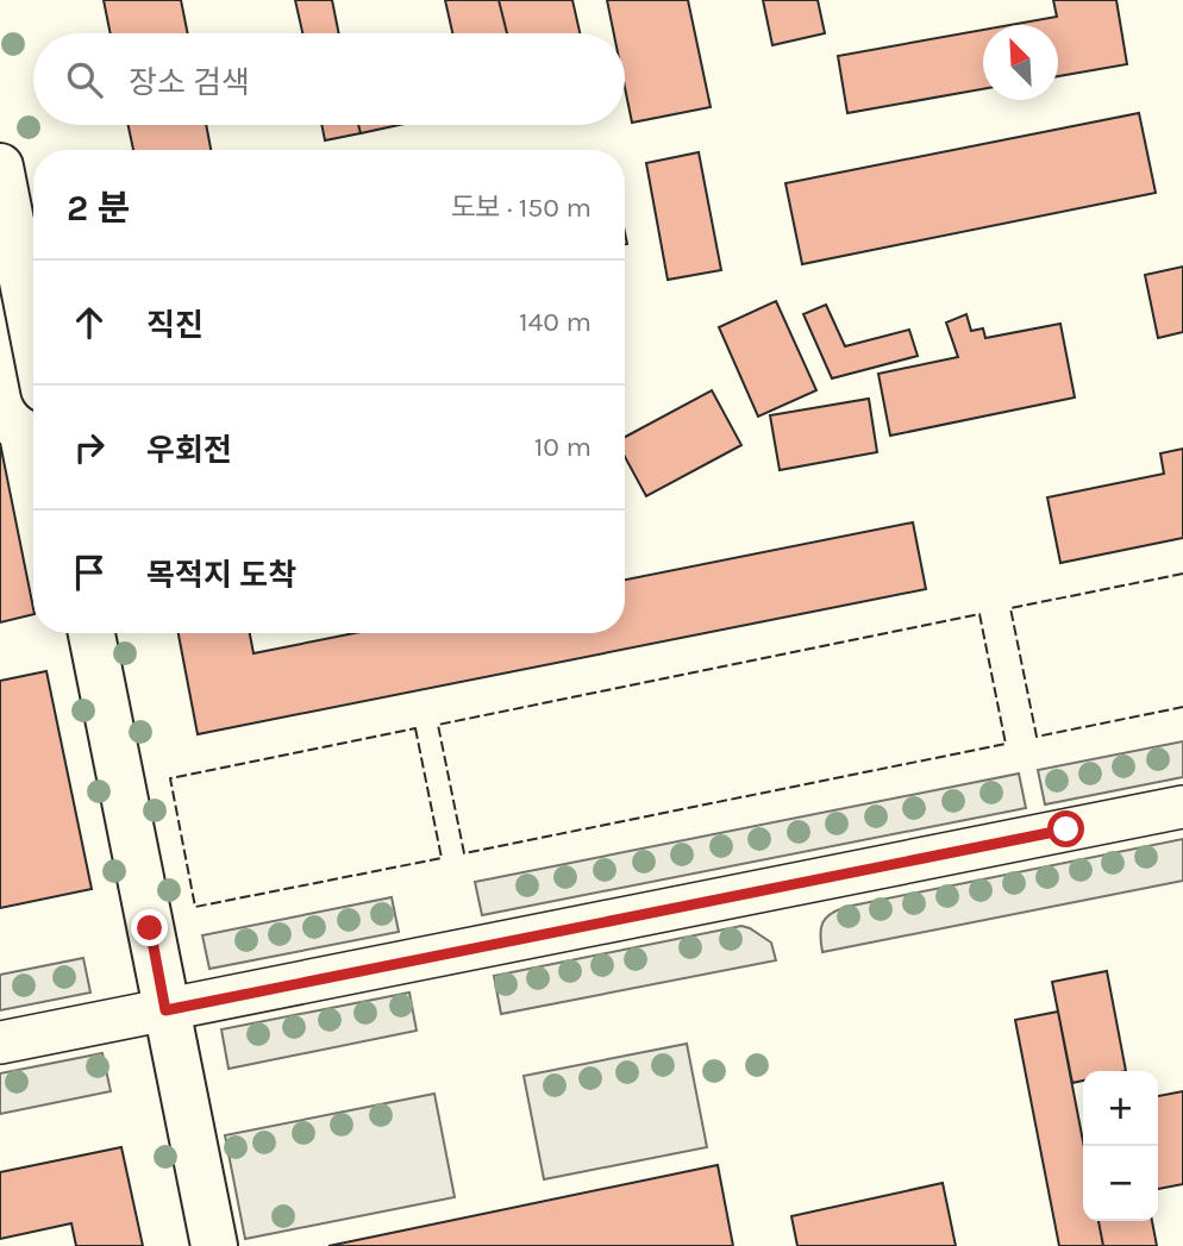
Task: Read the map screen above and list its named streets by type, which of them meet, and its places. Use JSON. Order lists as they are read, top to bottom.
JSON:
{
  "north": "top left",
  "page": {
    "search": "장소 검색",
    "heading": ["2 분", "도보 · 150 m"],
    "list": [
      ["직진", "140 m"],
      ["우회전", "10 m"],
      "목적지 도착"
    ],
    "map_buttons": ["+", "−"]
  }
}
